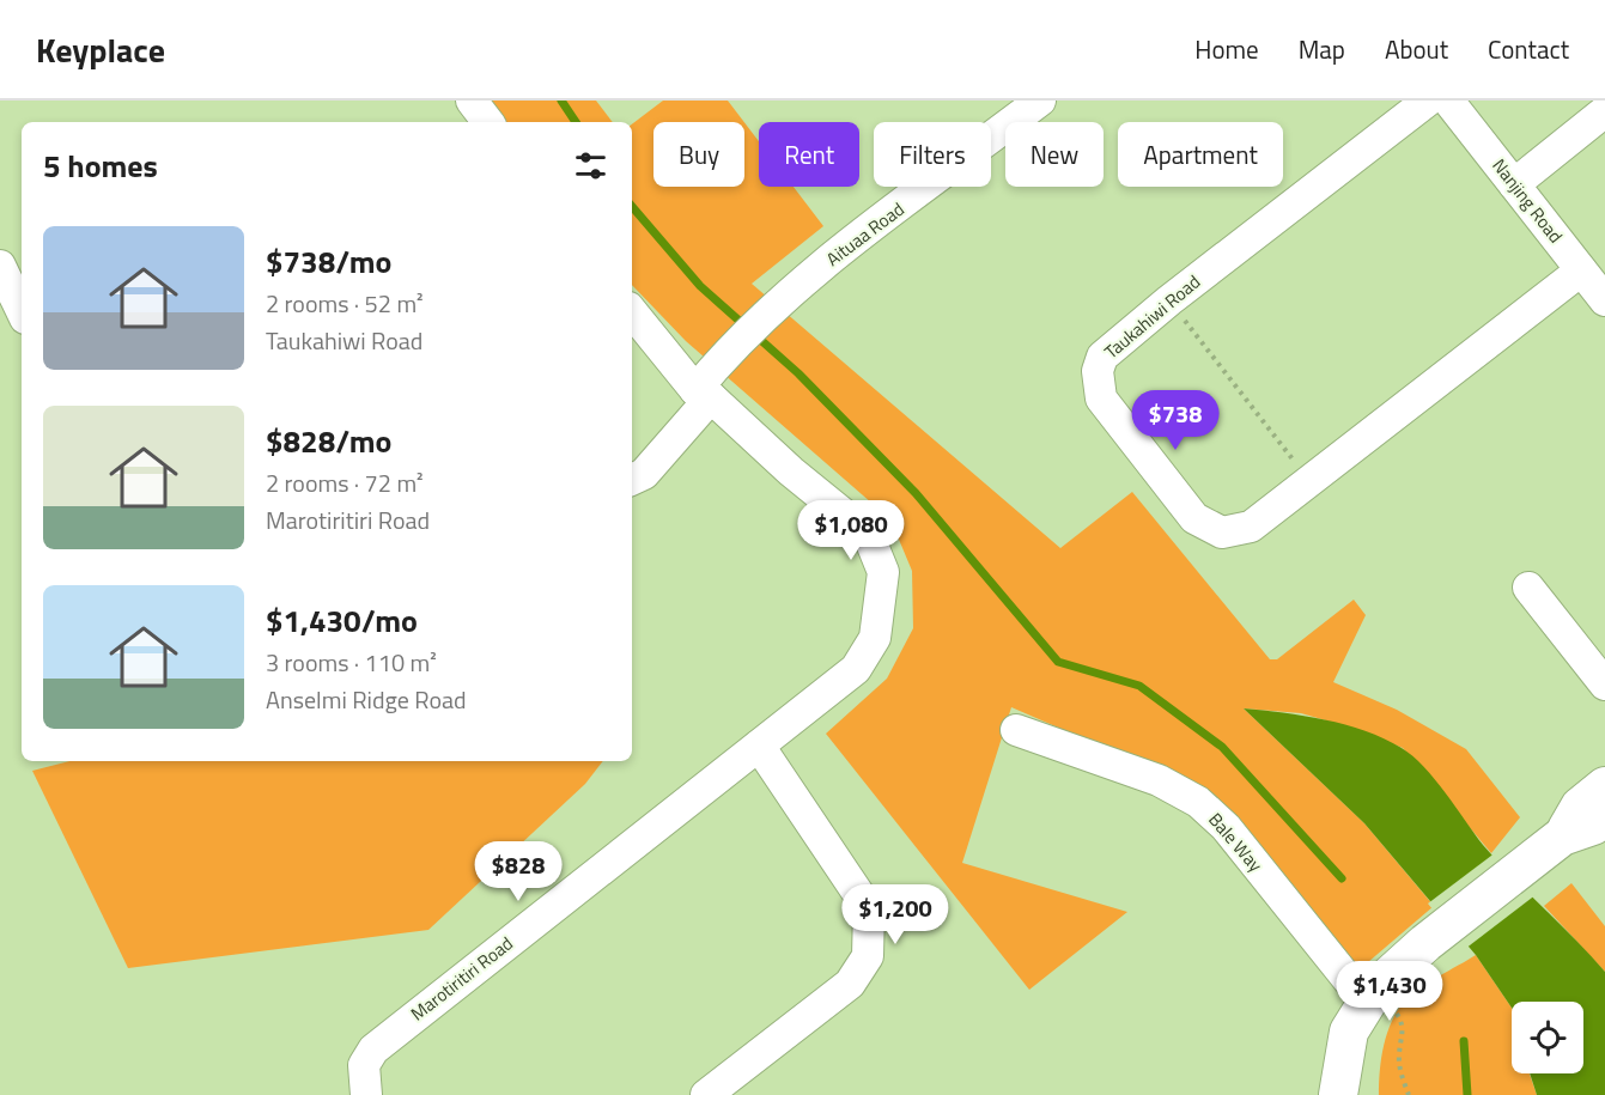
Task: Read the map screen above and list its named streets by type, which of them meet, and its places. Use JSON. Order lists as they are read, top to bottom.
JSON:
{
  "streets": {
    "street": [
      "Nanjing Road",
      "Aituaa Road",
      "Taukahiwi Road",
      "Bale Way",
      "Marotiritiri Road"
    ]
  },
  "crossings": [
    ["Nanjing Road", "Taukahiwi Road"],
    ["Aituaa Road", "Marotiritiri Road"]
  ],
  "page": {
    "header": "Keyplace",
    "nav": [
      "Home",
      "Map",
      "About",
      "Contact"
    ],
    "chip": [
      "Buy",
      "Rent",
      "Filters",
      "New",
      "Apartment"
    ],
    "heading": "5 homes",
    "list": [
      {
        "name": "$738/mo",
        "note": "2 rooms · 52 m² · Taukahiwi Road"
      },
      {
        "name": "$828/mo",
        "note": "2 rooms · 72 m² · Marotiritiri Road"
      },
      {
        "name": "$1,430/mo",
        "note": "3 rooms · 110 m² · Anselmi Ridge Road"
      }
    ],
    "price": [
      "$738",
      "$1,080",
      "$828",
      "$1,200",
      "$1,430"
    ]
  }
}
